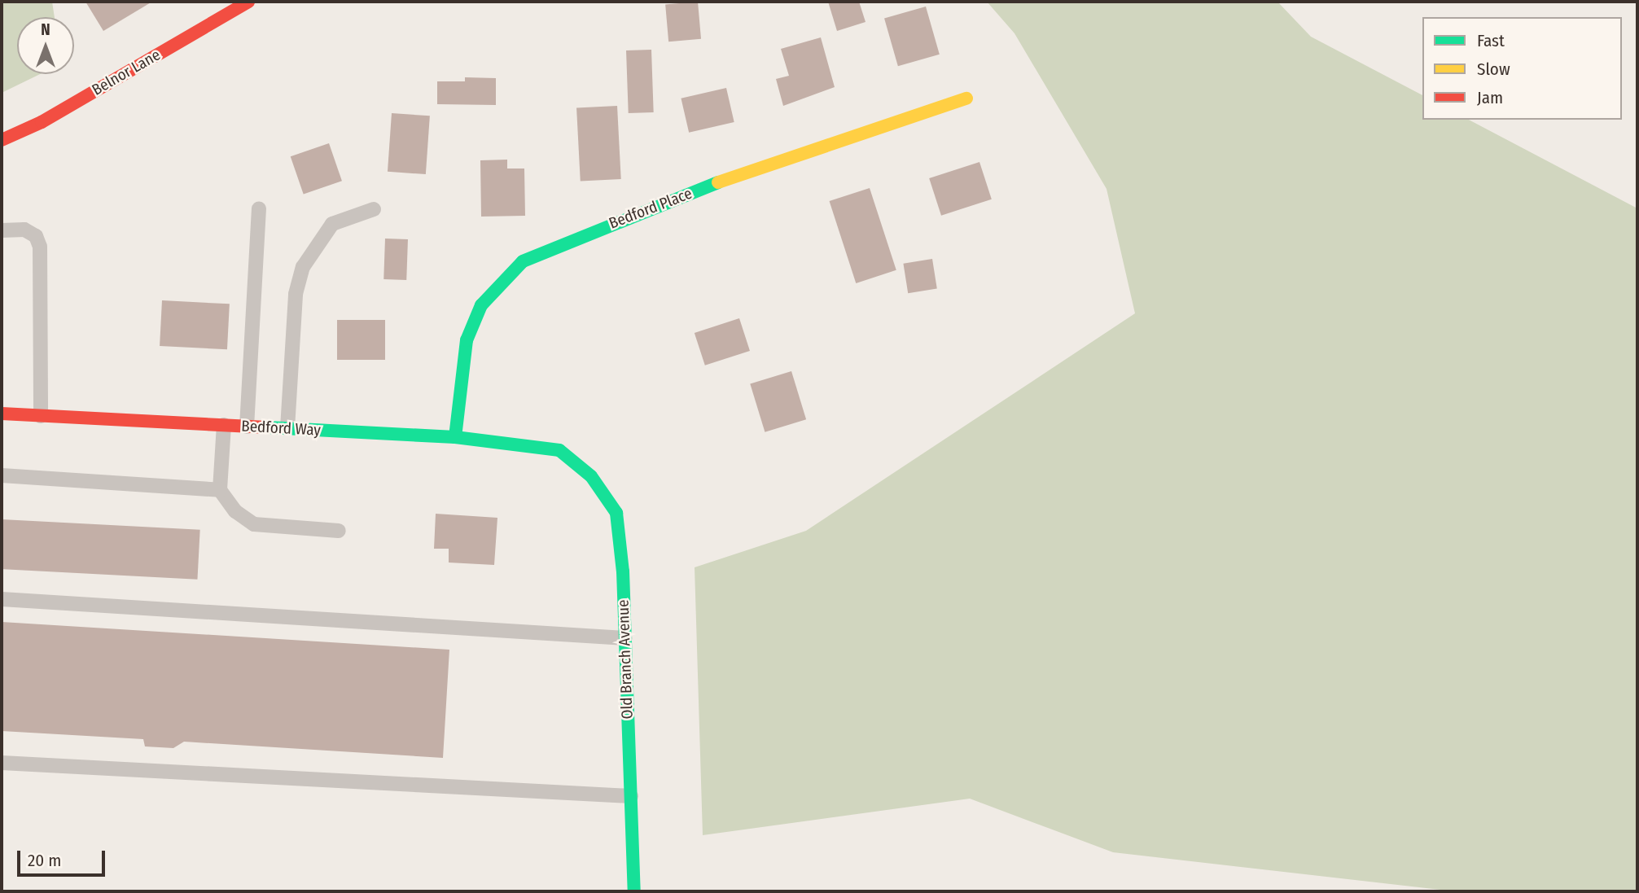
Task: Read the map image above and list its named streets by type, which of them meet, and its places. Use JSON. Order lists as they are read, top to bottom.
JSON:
{
  "streets": {
    "street": [
      "Belnor Lane",
      "Bedford Place",
      "Bedford Way",
      "Old Branch Avenue"
    ]
  },
  "crossings": [
    ["Bedford Place", "Bedford Way"],
    ["Bedford Way", "Old Branch Avenue"]
  ],
  "legend": ["Fast", "Slow", "Jam"],
  "scale_bar": "20 m",
  "north": "top"
}
